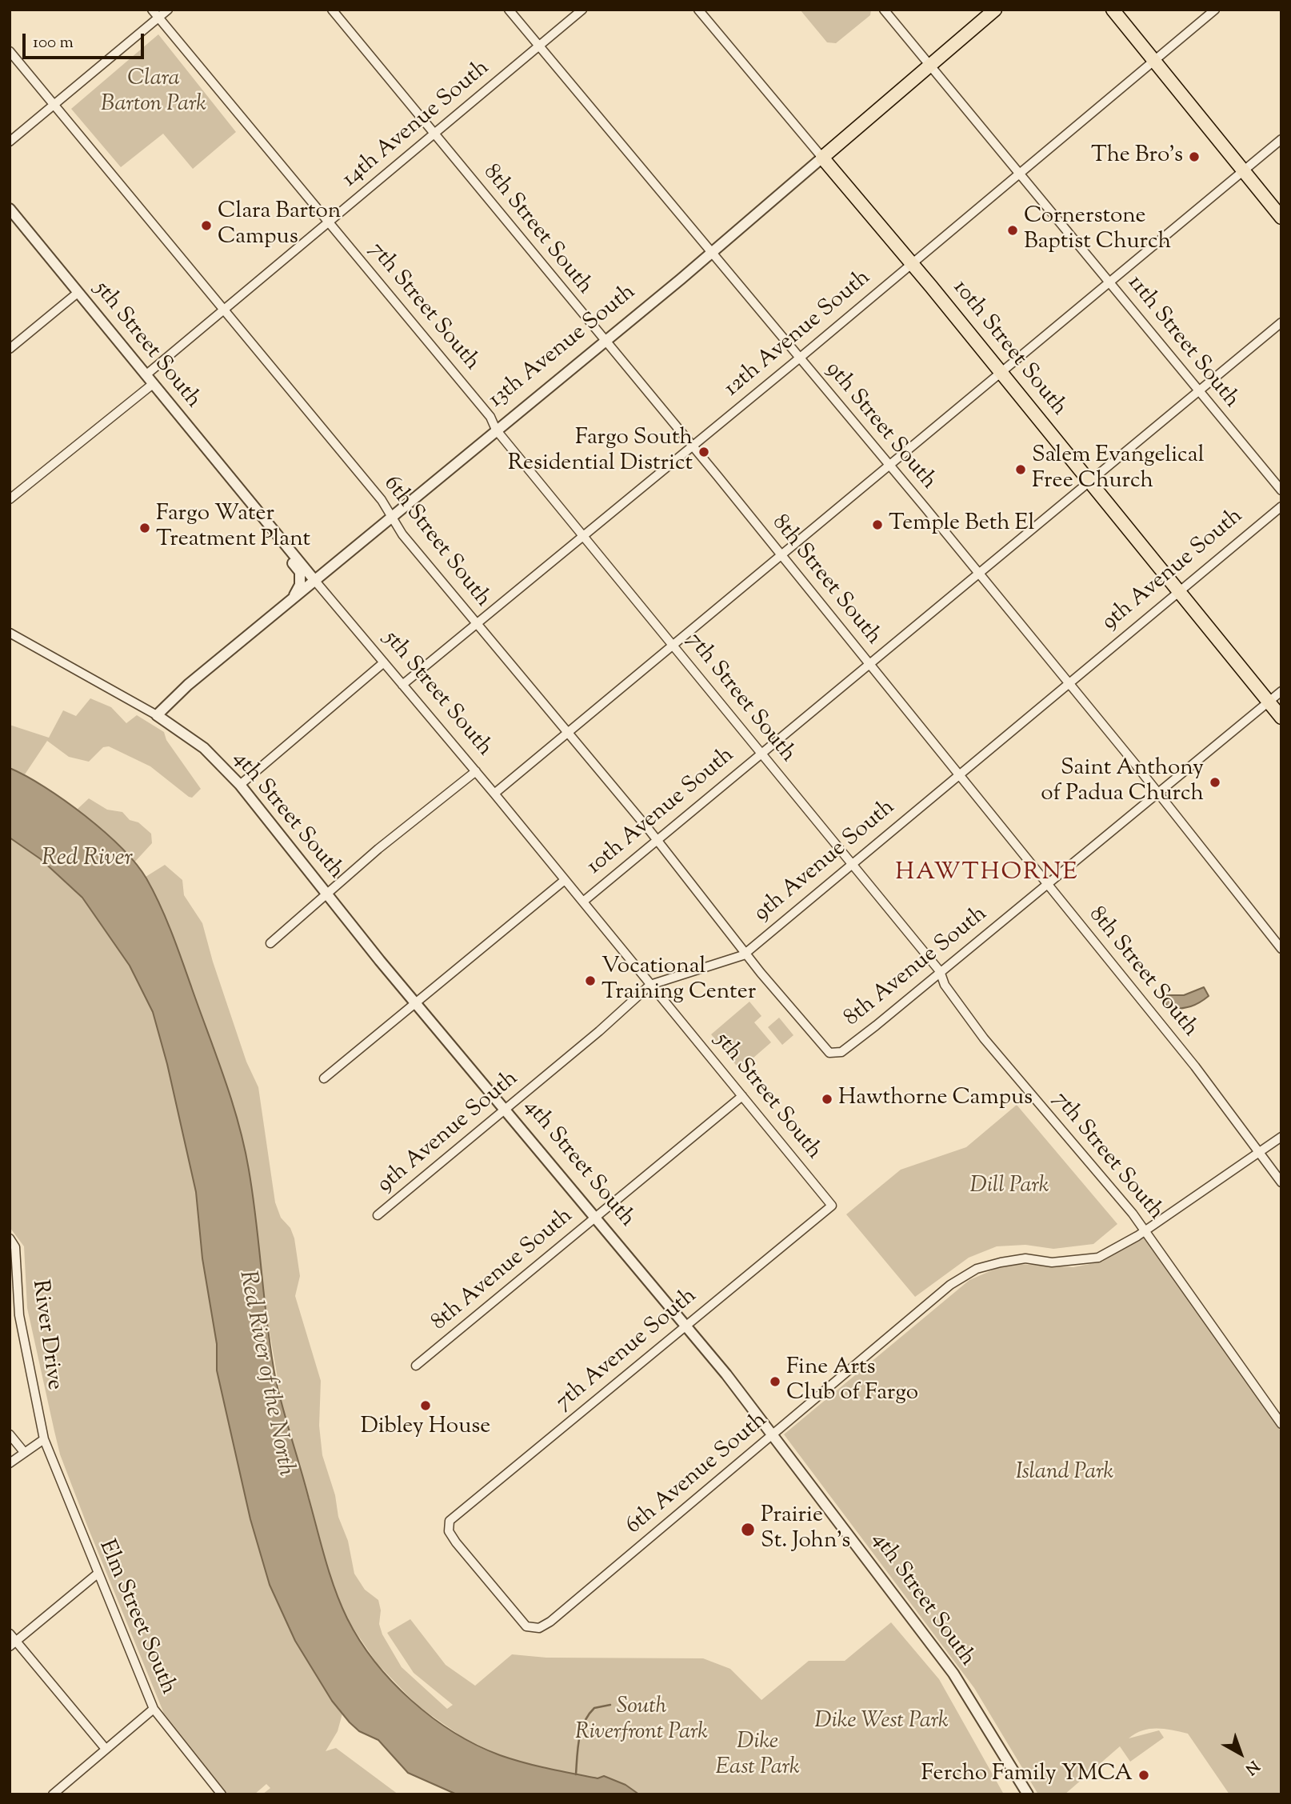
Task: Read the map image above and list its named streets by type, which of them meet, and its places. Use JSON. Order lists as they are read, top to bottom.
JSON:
{
  "streets": {
    "main road": ["13th Avenue South", "10th Street South"],
    "street": [
      "14th Avenue South",
      "8th Street South",
      "7th Street South",
      "12th Avenue South",
      "11th Street South",
      "5th Street South",
      "9th Street South",
      "6th Street South",
      "9th Avenue South",
      "10th Avenue South",
      "4th Street South",
      "8th Avenue South",
      "River Drive",
      "7th Avenue South",
      "6th Avenue South",
      "Elm Street South"
    ]
  },
  "crossings": [
    ["14th Avenue South", "8th Street South"],
    ["14th Avenue South", "7th Street South"],
    ["14th Avenue South", "5th Street South"],
    ["14th Avenue South", "9th Street South"],
    ["14th Avenue South", "6th Street South"],
    ["8th Street South", "12th Avenue South"],
    ["8th Street South", "13th Avenue South"],
    ["8th Street South", "9th Avenue South"],
    ["8th Street South", "10th Avenue South"],
    ["8th Street South", "8th Avenue South"],
    ["8th Street South", "6th Avenue South"],
    ["7th Street South", "12th Avenue South"],
    ["7th Street South", "13th Avenue South"],
    ["7th Street South", "9th Avenue South"],
    ["7th Street South", "10th Avenue South"],
    ["7th Street South", "8th Avenue South"],
    ["7th Street South", "6th Avenue South"],
    ["12th Avenue South", "11th Street South"],
    ["12th Avenue South", "5th Street South"],
    ["12th Avenue South", "10th Street South"],
    ["12th Avenue South", "9th Street South"],
    ["12th Avenue South", "6th Street South"],
    ["11th Street South", "13th Avenue South"],
    ["11th Street South", "10th Avenue South"],
    ["5th Street South", "13th Avenue South"],
    ["5th Street South", "9th Avenue South"],
    ["5th Street South", "10th Avenue South"],
    ["5th Street South", "8th Avenue South"],
    ["5th Street South", "7th Avenue South"],
    ["13th Avenue South", "10th Street South"],
    ["13th Avenue South", "9th Street South"],
    ["13th Avenue South", "6th Street South"],
    ["13th Avenue South", "4th Street South"],
    ["10th Street South", "9th Avenue South"],
    ["10th Street South", "10th Avenue South"],
    ["10th Street South", "8th Avenue South"],
    ["9th Street South", "9th Avenue South"],
    ["9th Street South", "10th Avenue South"],
    ["9th Street South", "8th Avenue South"],
    ["6th Street South", "9th Avenue South"],
    ["6th Street South", "10th Avenue South"],
    ["6th Street South", "8th Avenue South"],
    ["9th Avenue South", "4th Street South"],
    ["10th Avenue South", "4th Street South"],
    ["4th Street South", "8th Avenue South"],
    ["4th Street South", "7th Avenue South"],
    ["4th Street South", "6th Avenue South"],
    ["River Drive", "Elm Street South"],
    ["7th Avenue South", "6th Avenue South"]
  ],
  "districts": ["HAWTHORNE"],
  "water": ["Red River", "Red River of the North"],
  "parks": [
    "Clara Barton Park",
    "Dill Park",
    "Island Park",
    "South Riverfront Park",
    "Dike West Park",
    "Dike East Park"
  ],
  "places": [
    "The Bro's",
    "Clara Barton Campus",
    "Cornerstone Baptist Church",
    "Fargo South Residential District",
    "Salem Evangelical Free Church",
    "Temple Beth El",
    "Fargo Water Treatment Plant",
    "Saint Anthony of Padua Church",
    "Vocational Training Center",
    "Hawthorne Campus",
    "Fine Arts Club of Fargo",
    "Dibley House",
    "Prairie St. John's",
    "Fercho Family YMCA"
  ],
  "scale_bar": "100 m",
  "north": "bottom right"
}
